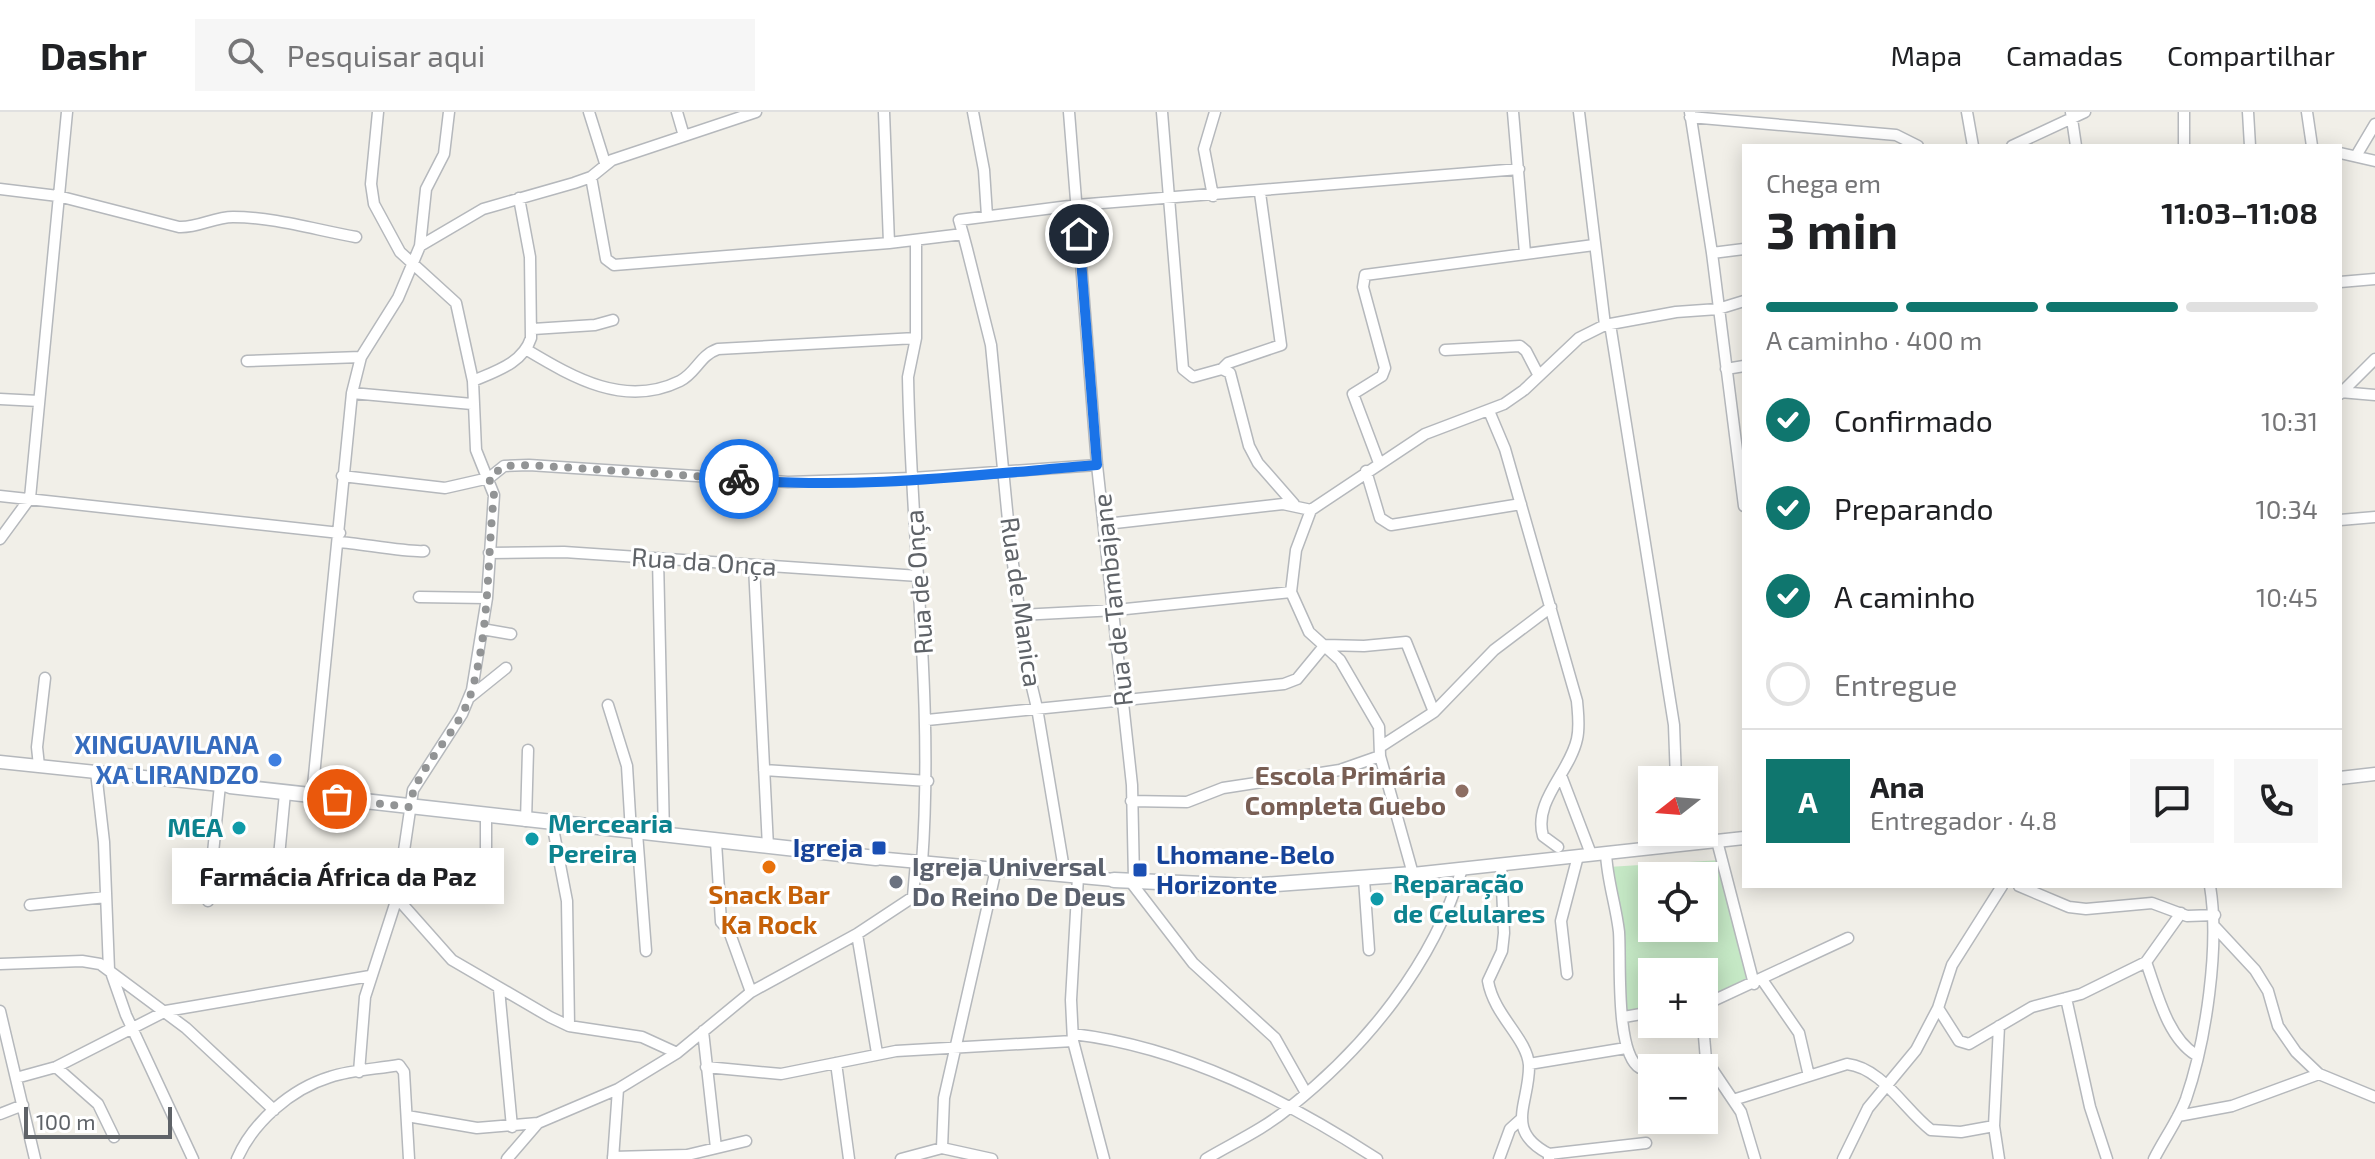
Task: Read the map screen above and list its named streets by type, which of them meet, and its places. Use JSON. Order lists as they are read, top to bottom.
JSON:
{
  "streets": {
    "street": [
      "Rua da Onça",
      "Rua de Onça",
      "Rua de Tambajane",
      "Rua de Manica"
    ]
  },
  "crossings": [
    ["Rua da Onça", "Rua de Onça"]
  ],
  "places": {
    "other": [
      "XINGUAVILANA XA LIRANDZO",
      "Escola Primária Completa Guebo",
      "Farmácia África da Paz",
      "MEA",
      "Mercearia Pereira",
      "Snack Bar Ka Rock",
      "Igreja Universal Do Reino De Deus",
      "Reparação de Celulares"
    ],
    "transit": ["Igreja", "Lhomane-Belo Horizonte"]
  },
  "scale_bar": "100 m",
  "north": "left",
  "page": {
    "header": "Dashr",
    "search": "Pesquisar aqui",
    "nav": ["Mapa", "Camadas", "Compartilhar"],
    "heading": ["3 min", "Chega em", "11:03–11:08"],
    "panel": ["Ana", "Entregador · 4.8"],
    "bar": "A caminho · 400 m",
    "list": [
      ["Confirmado", "10:31"],
      ["Preparando", "10:34"],
      ["A caminho", "10:45"],
      "Entregue"
    ],
    "round": "A",
    "map_buttons": ["+", "−"],
    "bubble": "Farmácia África da Paz",
    "scale": "100 m"
  }
}
